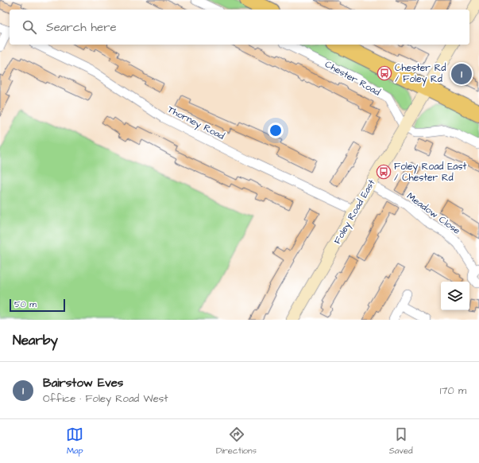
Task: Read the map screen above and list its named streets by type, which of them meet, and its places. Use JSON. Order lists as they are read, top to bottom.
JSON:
{
  "streets": {
    "main road": ["Foley Road East"],
    "street": ["Chester Road", "Thorney Road", "Meadow Close"]
  },
  "crossings": [
    ["Chester Road", "Foley Road East"],
    ["Thorney Road", "Foley Road East"],
    ["Foley Road East", "Meadow Close"]
  ],
  "places": {
    "bus stop": ["Chester Rd / Foley Rd", "Foley Road East / Chester Rd"]
  },
  "scale_bar": "50 m",
  "page": {
    "search": "Search here",
    "pins": "1",
    "scale": "50 m",
    "heading": "Nearby",
    "list": [
      {
        "mark": "1",
        "name": "Bairstow Eves",
        "note": "Office · Foley Road West",
        "value": "170 m"
      }
    ],
    "nav": ["Map", "Directions", "Saved"]
  }
}
